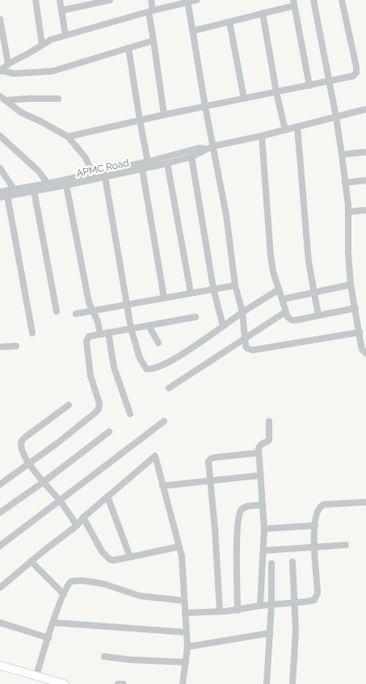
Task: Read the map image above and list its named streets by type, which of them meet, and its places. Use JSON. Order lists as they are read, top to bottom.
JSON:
{
  "streets": {
    "street": ["APMC Road"]
  }
}
